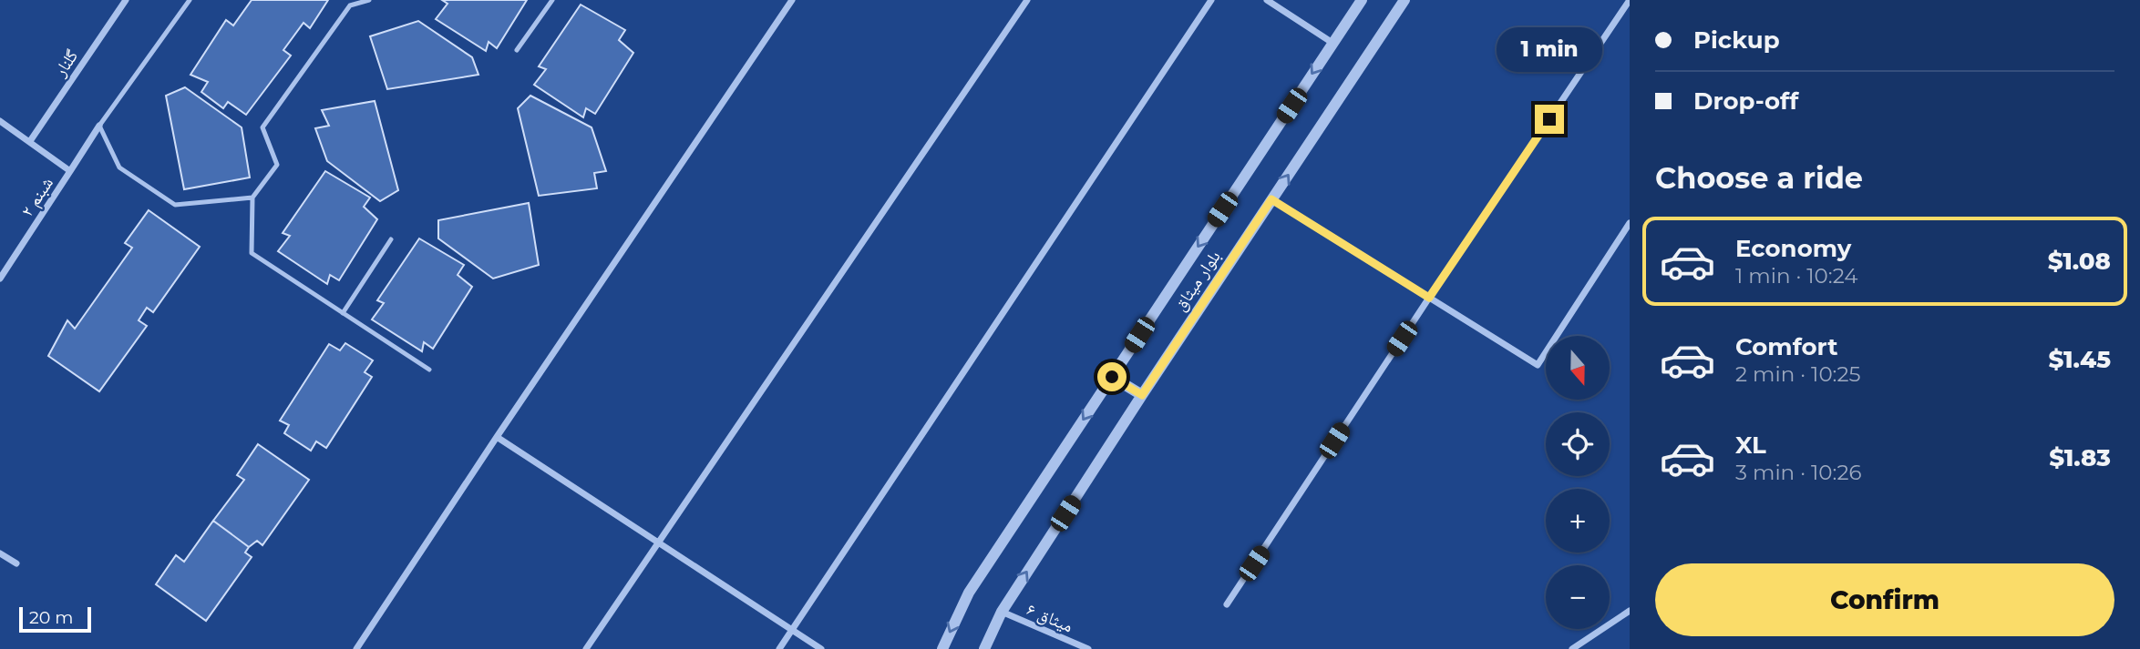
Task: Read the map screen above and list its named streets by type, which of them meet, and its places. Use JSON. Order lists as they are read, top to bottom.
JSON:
{
  "streets": {
    "street": [
      "گلنار",
      "شبنم ٢",
      "بلوار میثاق",
      "میثاق ۶"
    ]
  },
  "crossings": [
    ["گلنار", "شبنم ٢"],
    ["بلوار میثاق", "میثاق ۶"]
  ],
  "scale_bar": "20 m",
  "north": "bottom",
  "page": {
    "banner": ["Pickup", "Drop-off"],
    "bubble": "1 min",
    "heading": "Choose a ride",
    "list": [
      {
        "name": "Economy",
        "note": "1 min · 10:24",
        "value": "$1.08"
      },
      {
        "name": "Comfort",
        "note": "2 min · 10:25",
        "value": "$1.45"
      },
      {
        "name": "XL",
        "note": "3 min · 10:26",
        "value": "$1.83"
      }
    ],
    "map_buttons": ["+", "−"],
    "buttons": "Confirm",
    "scale": "20 m"
  }
}
